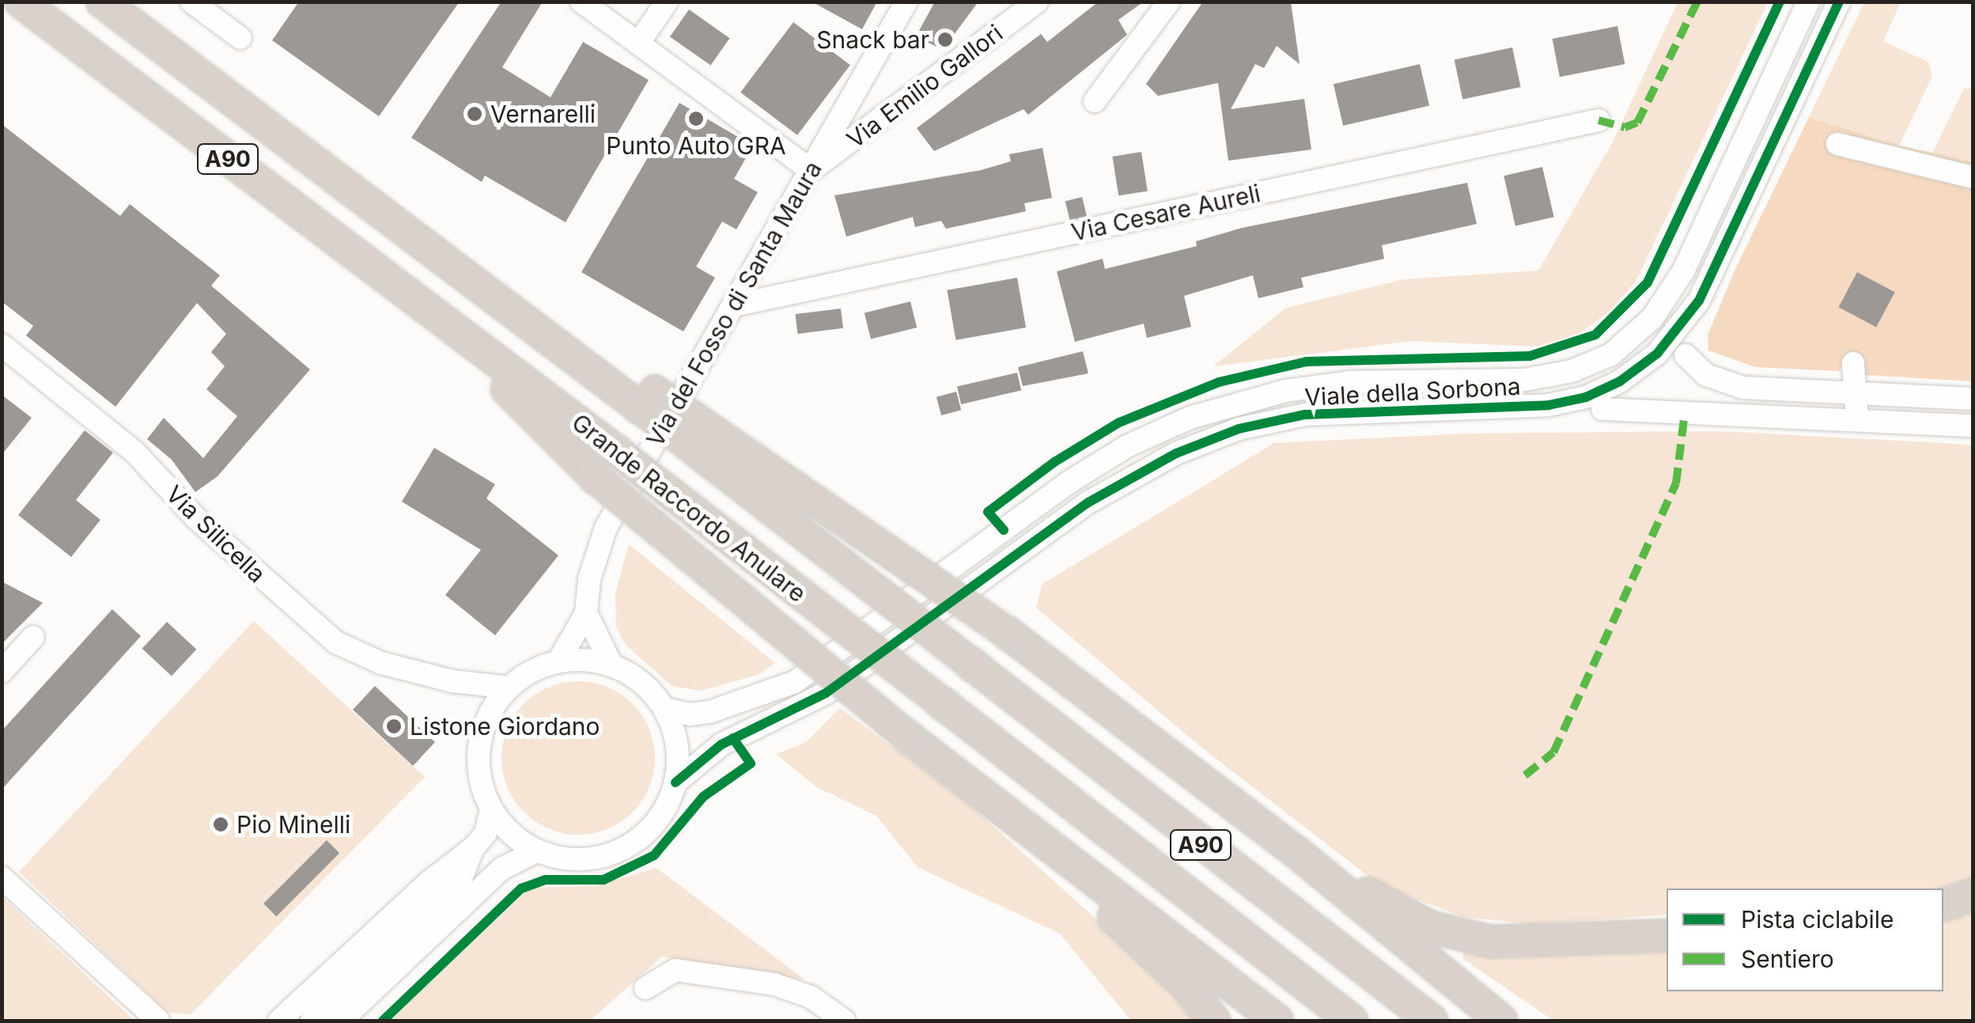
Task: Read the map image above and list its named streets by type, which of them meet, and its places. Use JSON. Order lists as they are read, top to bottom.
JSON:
{
  "streets": {
    "highway": ["A90", "Grande Raccordo Anulare"],
    "street": [
      "Via Emilio Gallori",
      "Via Cesare Aureli",
      "Via del Fosso di Santa Maura",
      "Viale della Sorbona",
      "Via Silicella"
    ]
  },
  "crossings": [
    ["Via Emilio Gallori", "Via del Fosso di Santa Maura"],
    ["Via Cesare Aureli", "Via del Fosso di Santa Maura"],
    ["Via del Fosso di Santa Maura", "Viale della Sorbona"],
    ["Via del Fosso di Santa Maura", "Via Silicella"],
    ["Viale della Sorbona", "Via Silicella"]
  ],
  "places": [
    "Snack bar",
    "Vernarelli",
    "Punto Auto GRA",
    "Listone Giordano",
    "Pio Minelli"
  ],
  "legend": ["Pista ciclabile", "Sentiero"]
}
